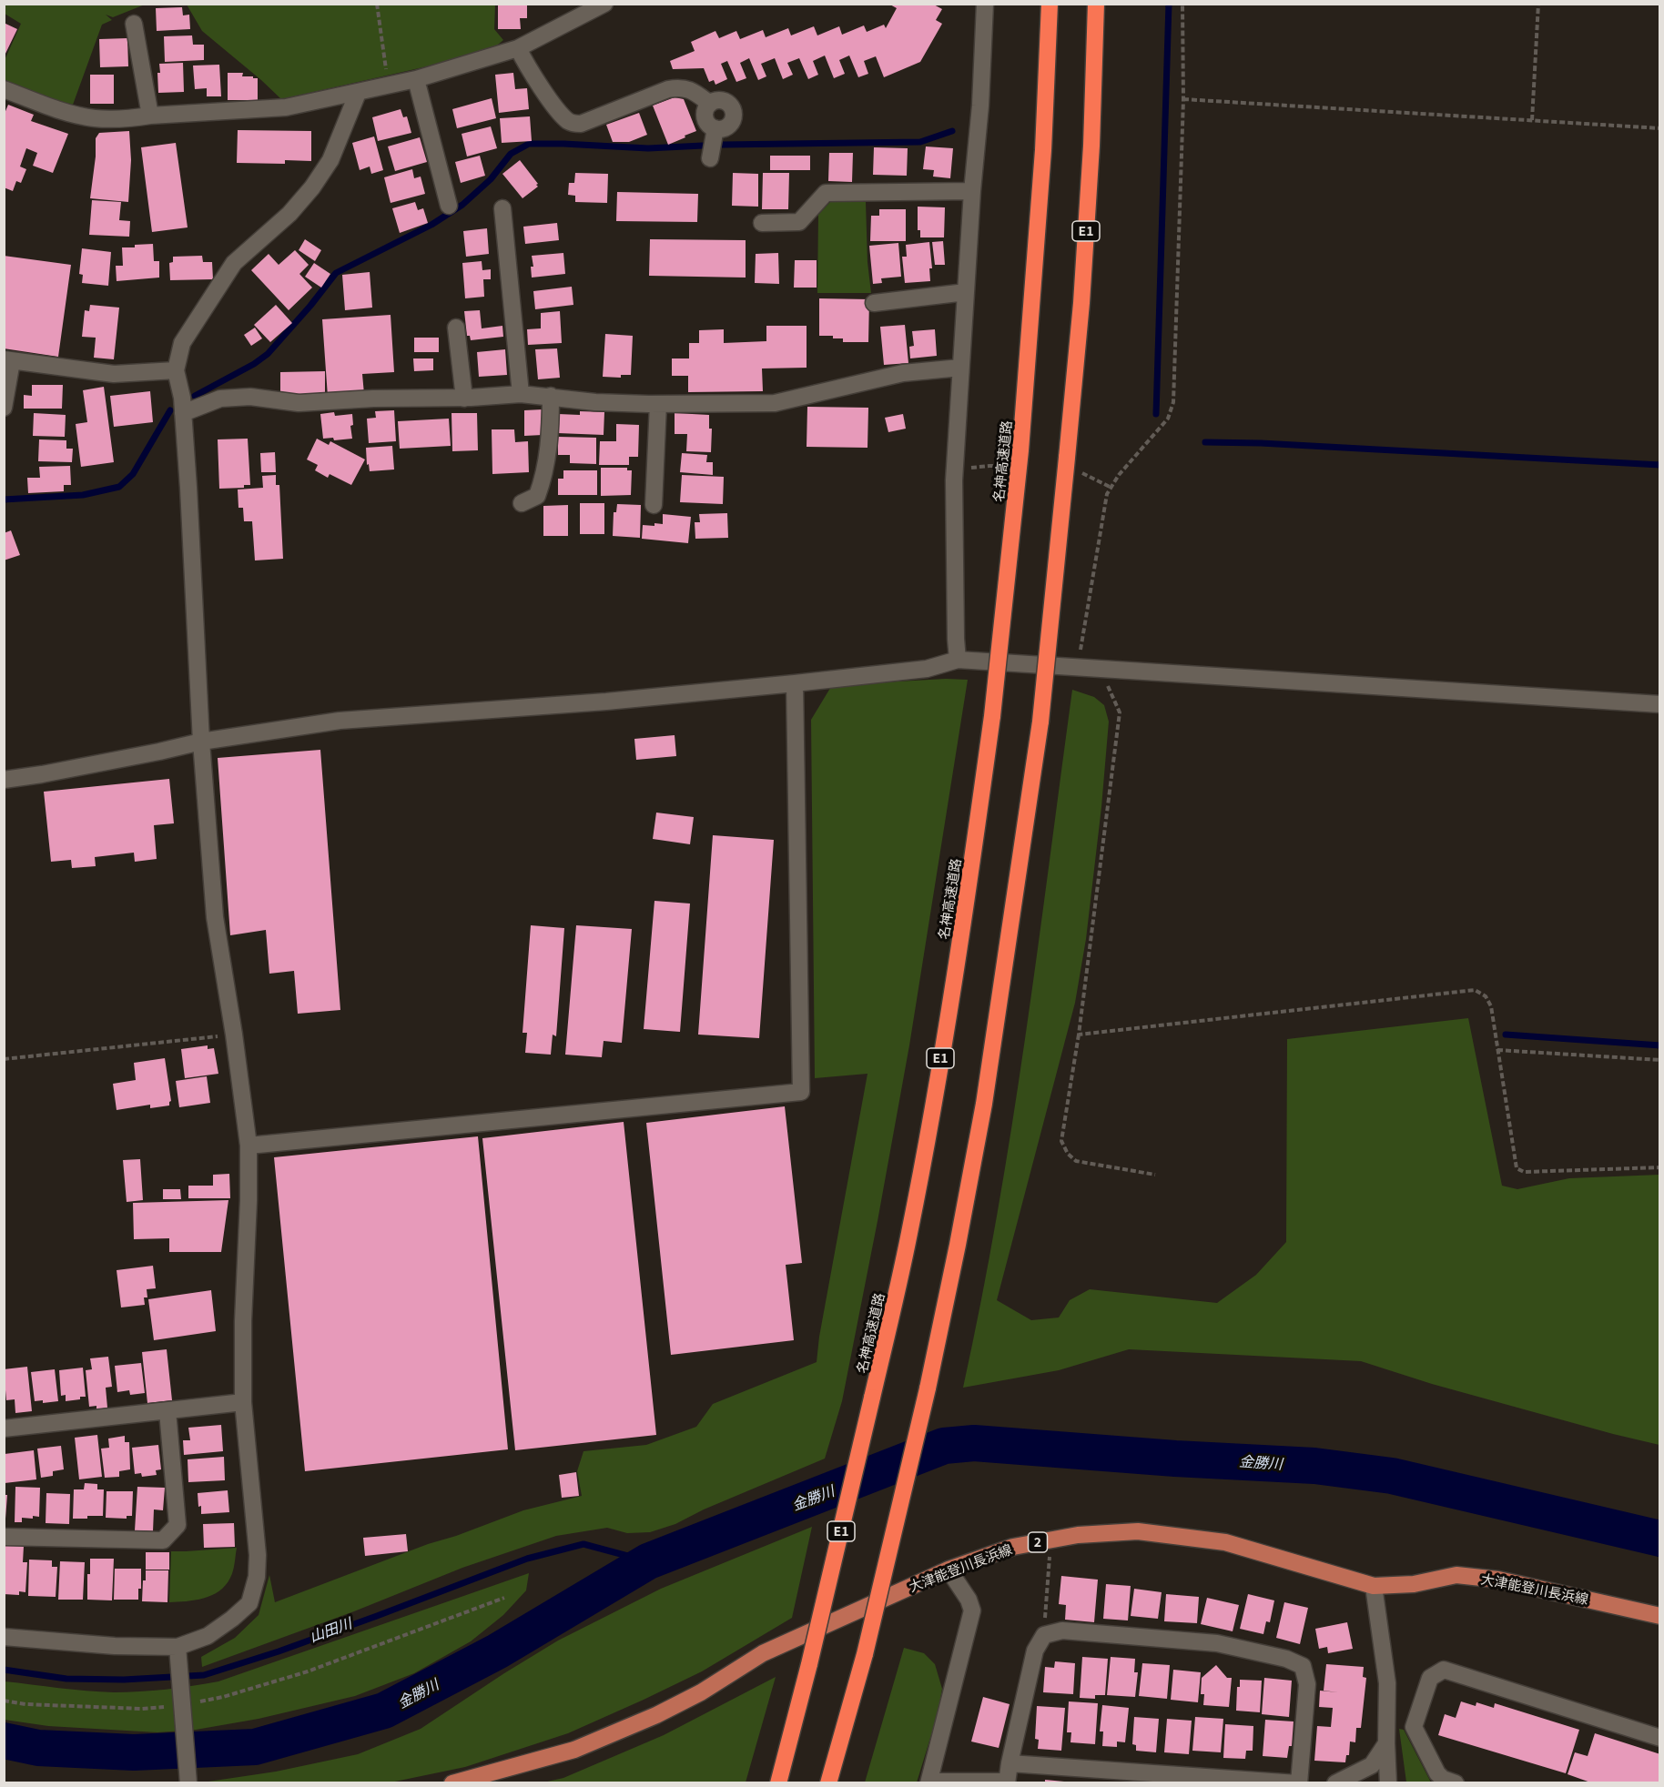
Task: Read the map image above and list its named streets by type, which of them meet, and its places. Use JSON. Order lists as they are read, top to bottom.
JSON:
{
  "streets": {
    "highway": ["E1", "名神高速道路"],
    "main road": ["2", "大津能登川長浜線"]
  },
  "water": ["金勝川", "山田川"]
}
